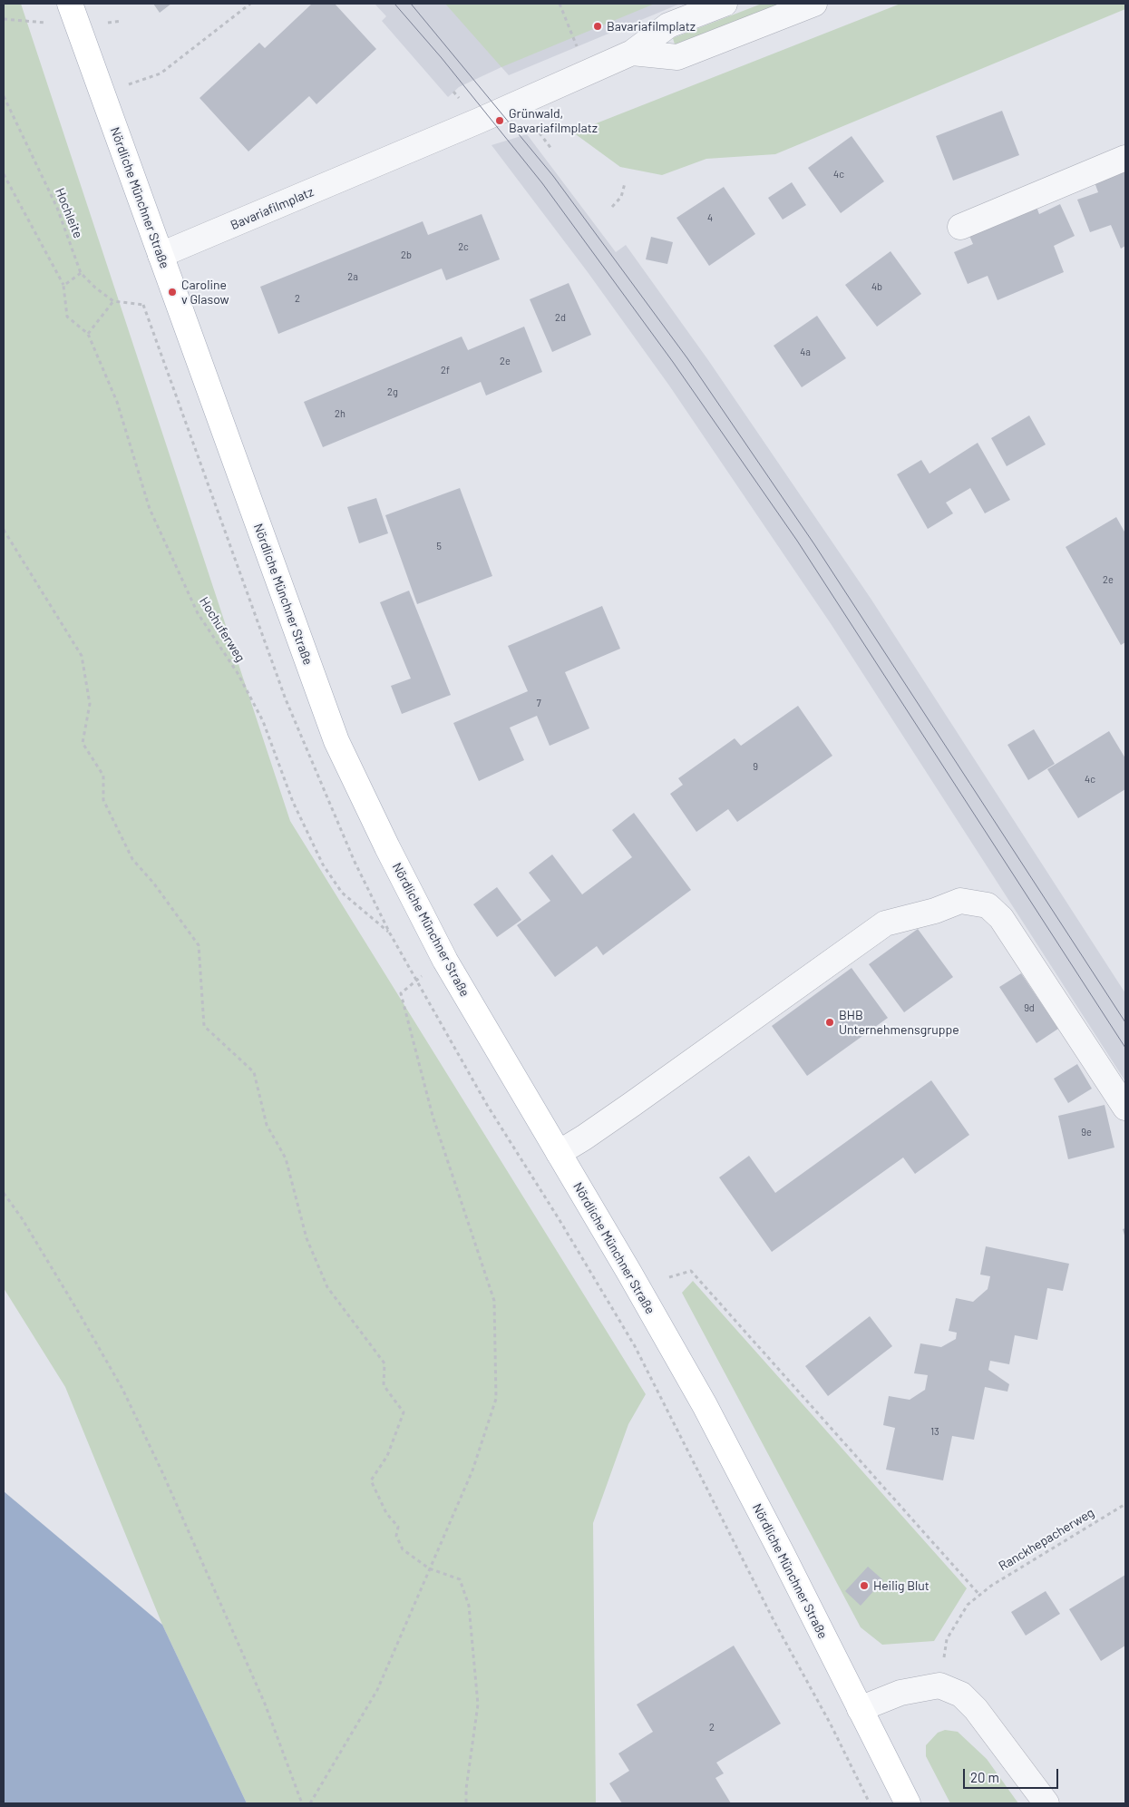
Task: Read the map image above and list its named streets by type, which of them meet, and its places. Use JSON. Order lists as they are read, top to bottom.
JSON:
{
  "streets": {
    "main road": ["Nördliche Münchner Straße"],
    "street": ["Bavariafilmplatz"],
    "path": ["Hochleite", "Hochuferweg", "Ranckhepacherweg"]
  },
  "crossings": [
    ["Nördliche Münchner Straße", "Bavariafilmplatz"]
  ],
  "places": [
    "Bavariafilmplatz",
    "Grünwald, Bavariafilmplatz",
    "Caroline v Glasow",
    "BHB Unternehmensgruppe",
    "Heilig Blut"
  ],
  "house_numbers": [
    "4c",
    "4",
    "2c",
    "2b",
    "2a",
    "4b",
    "2",
    "2d",
    "4a",
    "2e",
    "2f",
    "2g",
    "2h",
    "5",
    "2e",
    "7",
    "9",
    "4c",
    "9d",
    "9e",
    "13",
    "2"
  ],
  "scale_bar": "20 m"
}
